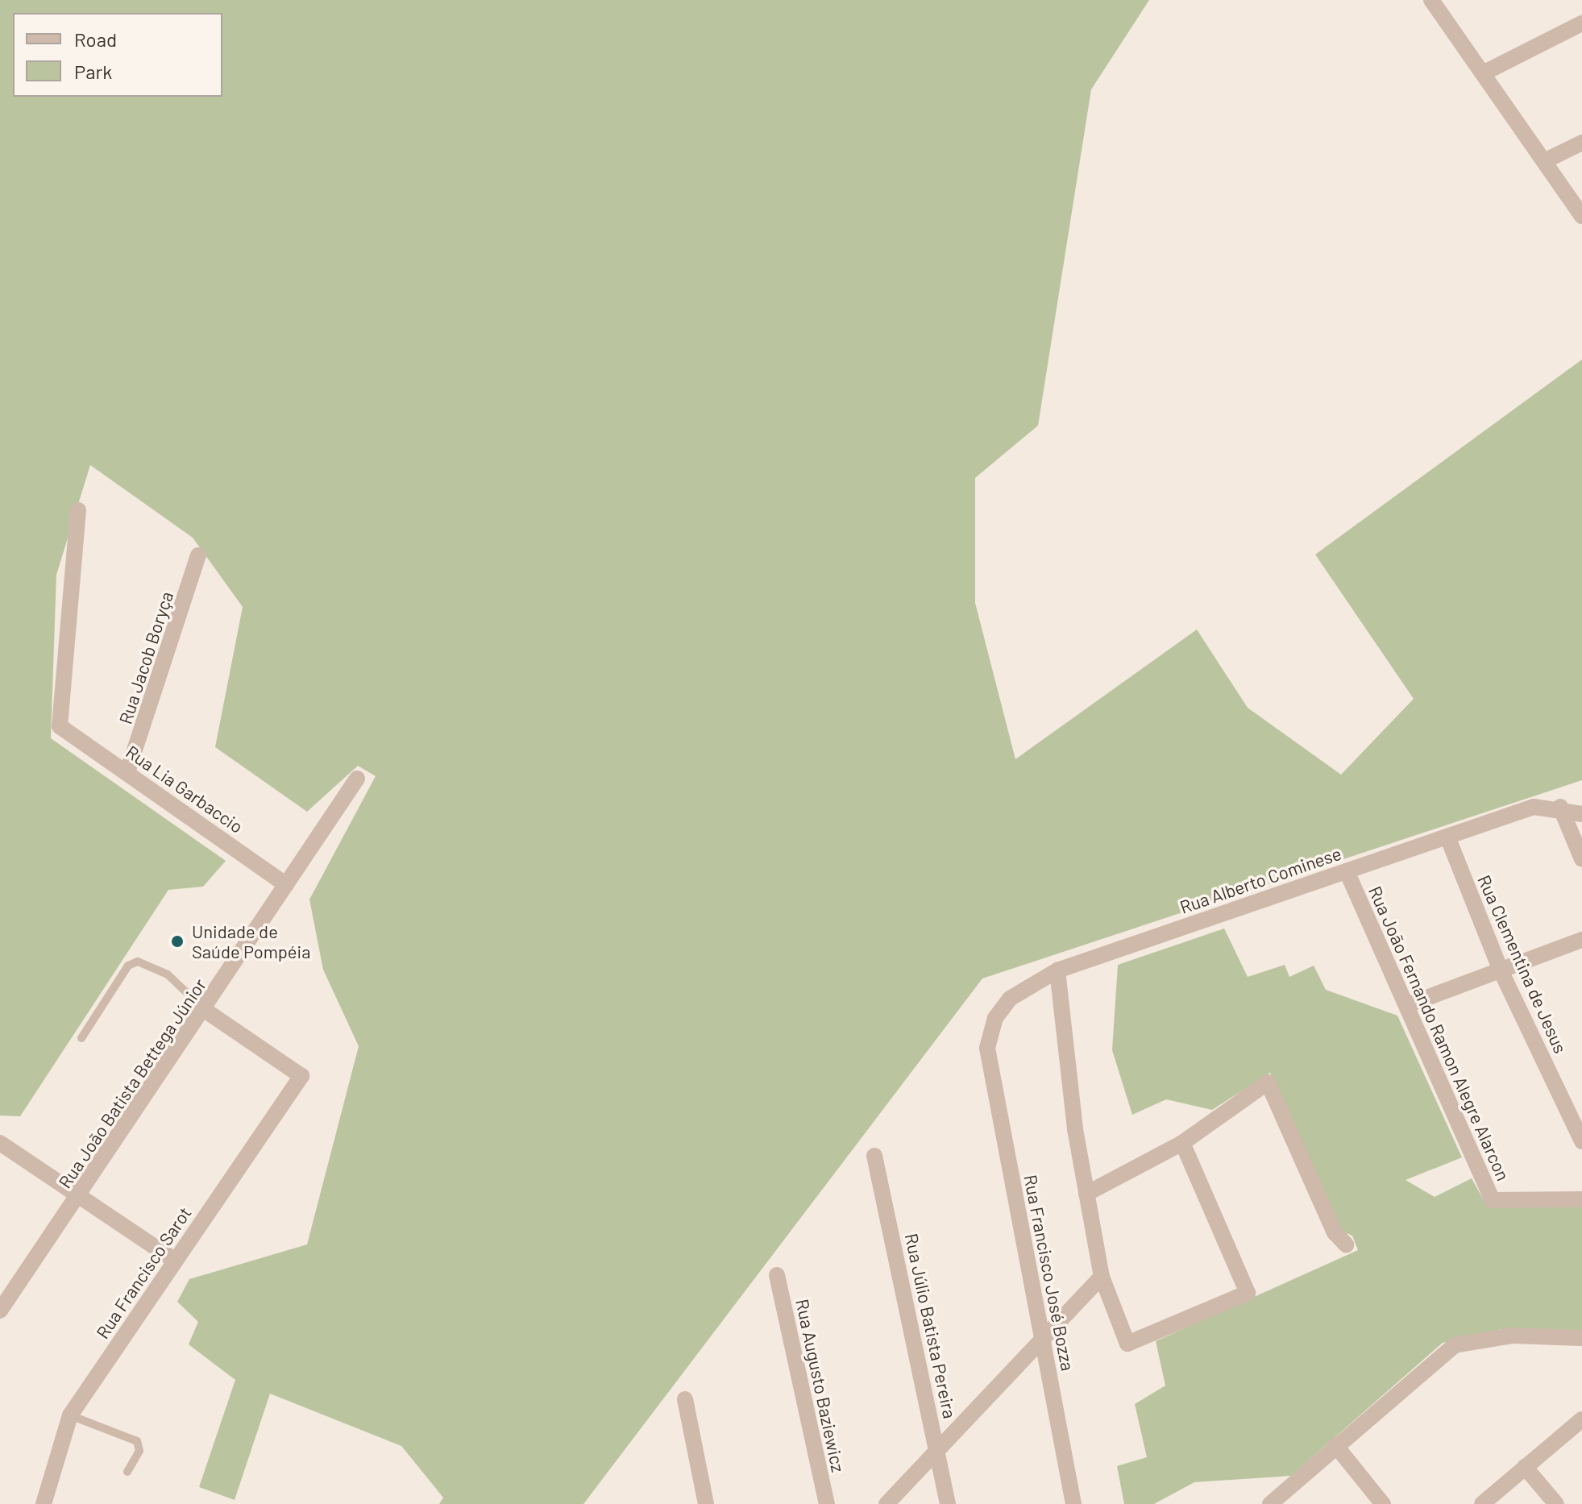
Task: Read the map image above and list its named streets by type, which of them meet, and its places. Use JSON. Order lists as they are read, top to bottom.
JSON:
{
  "streets": {
    "street": [
      "Rua Jacob Boryça",
      "Rua Lia Garbaccio",
      "Rua Alberto Cominese",
      "Rua Clementina de Jesus",
      "Rua João Fernando Ramon Alegre Alarcon",
      "Rua João Batista Bettega Júnior",
      "Rua Francisco Sarot",
      "Rua Francisco José Bozza",
      "Rua Júlio Batista Pereira",
      "Rua Augusto Baziewicz"
    ]
  },
  "crossings": [
    ["Rua Jacob Boryça", "Rua Lia Garbaccio"],
    ["Rua Lia Garbaccio", "Rua João Batista Bettega Júnior"],
    ["Rua Alberto Cominese", "Rua Clementina de Jesus"],
    ["Rua Alberto Cominese", "Rua João Fernando Ramon Alegre Alarcon"],
    ["Rua Alberto Cominese", "Rua Francisco José Bozza"],
    ["Rua João Batista Bettega Júnior", "Rua Francisco Sarot"]
  ],
  "places": ["Unidade de Saúde Pompéia"],
  "legend": ["Road", "Park"]
}
